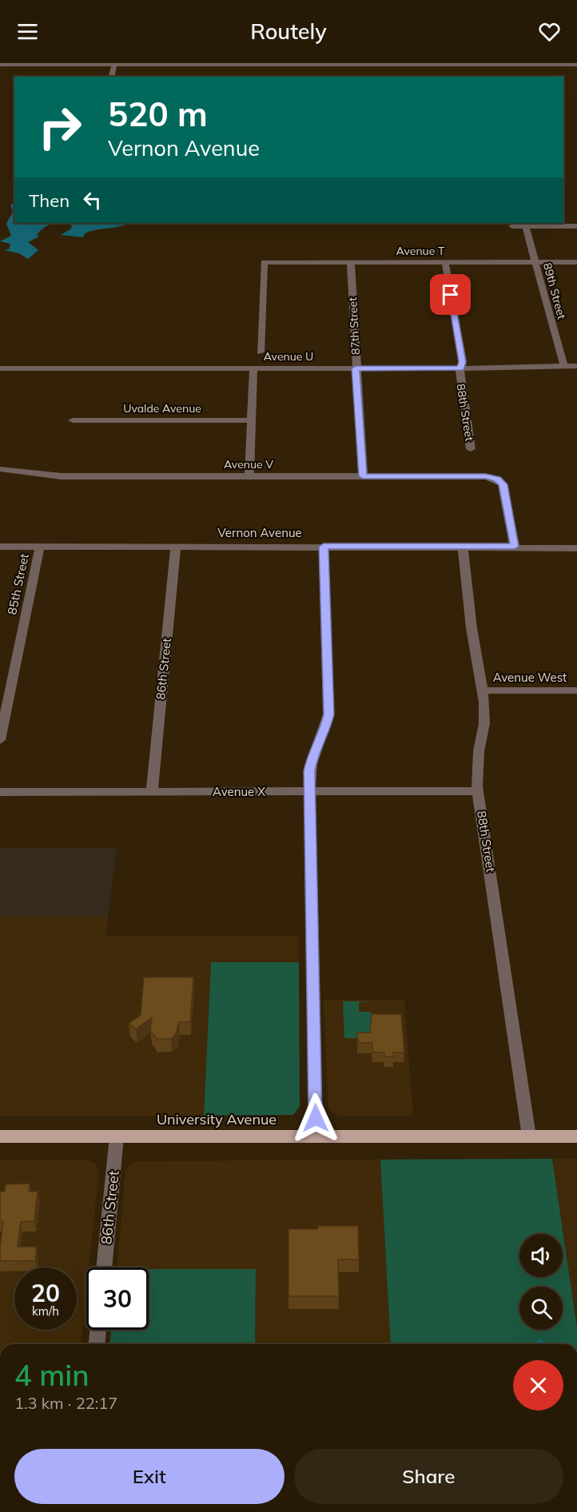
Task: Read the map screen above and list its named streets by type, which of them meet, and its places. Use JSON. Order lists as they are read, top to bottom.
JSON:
{
  "streets": {
    "main road": ["University Avenue"],
    "street": [
      "Avenue T",
      "89th Street",
      "87th Street",
      "Avenue U",
      "Uvalde Avenue",
      "88th Street",
      "Avenue V",
      "Vernon Avenue",
      "85th Street",
      "86th Street",
      "Avenue West",
      "Avenue X"
    ]
  },
  "crossings": [
    ["Avenue T", "89th Street"],
    ["Avenue T", "87th Street"],
    ["Avenue T", "88th Street"],
    ["89th Street", "Avenue U"],
    ["87th Street", "Avenue U"],
    ["87th Street", "Avenue V"],
    ["Avenue U", "88th Street"],
    ["88th Street", "Vernon Avenue"],
    ["88th Street", "Avenue West"],
    ["88th Street", "Avenue X"],
    ["88th Street", "University Avenue"],
    ["Avenue V", "Vernon Avenue"],
    ["Vernon Avenue", "85th Street"],
    ["Vernon Avenue", "86th Street"],
    ["86th Street", "Avenue X"],
    ["86th Street", "University Avenue"]
  ],
  "page": {
    "header": "Routely",
    "turn": ["520 m", "Vernon Avenue"],
    "then": "Then",
    "speed": "20 km/h",
    "limit": "30",
    "heading": ["4 min", "1.3 km · 22:17"],
    "buttons": ["Exit", "Share"]
  }
}
